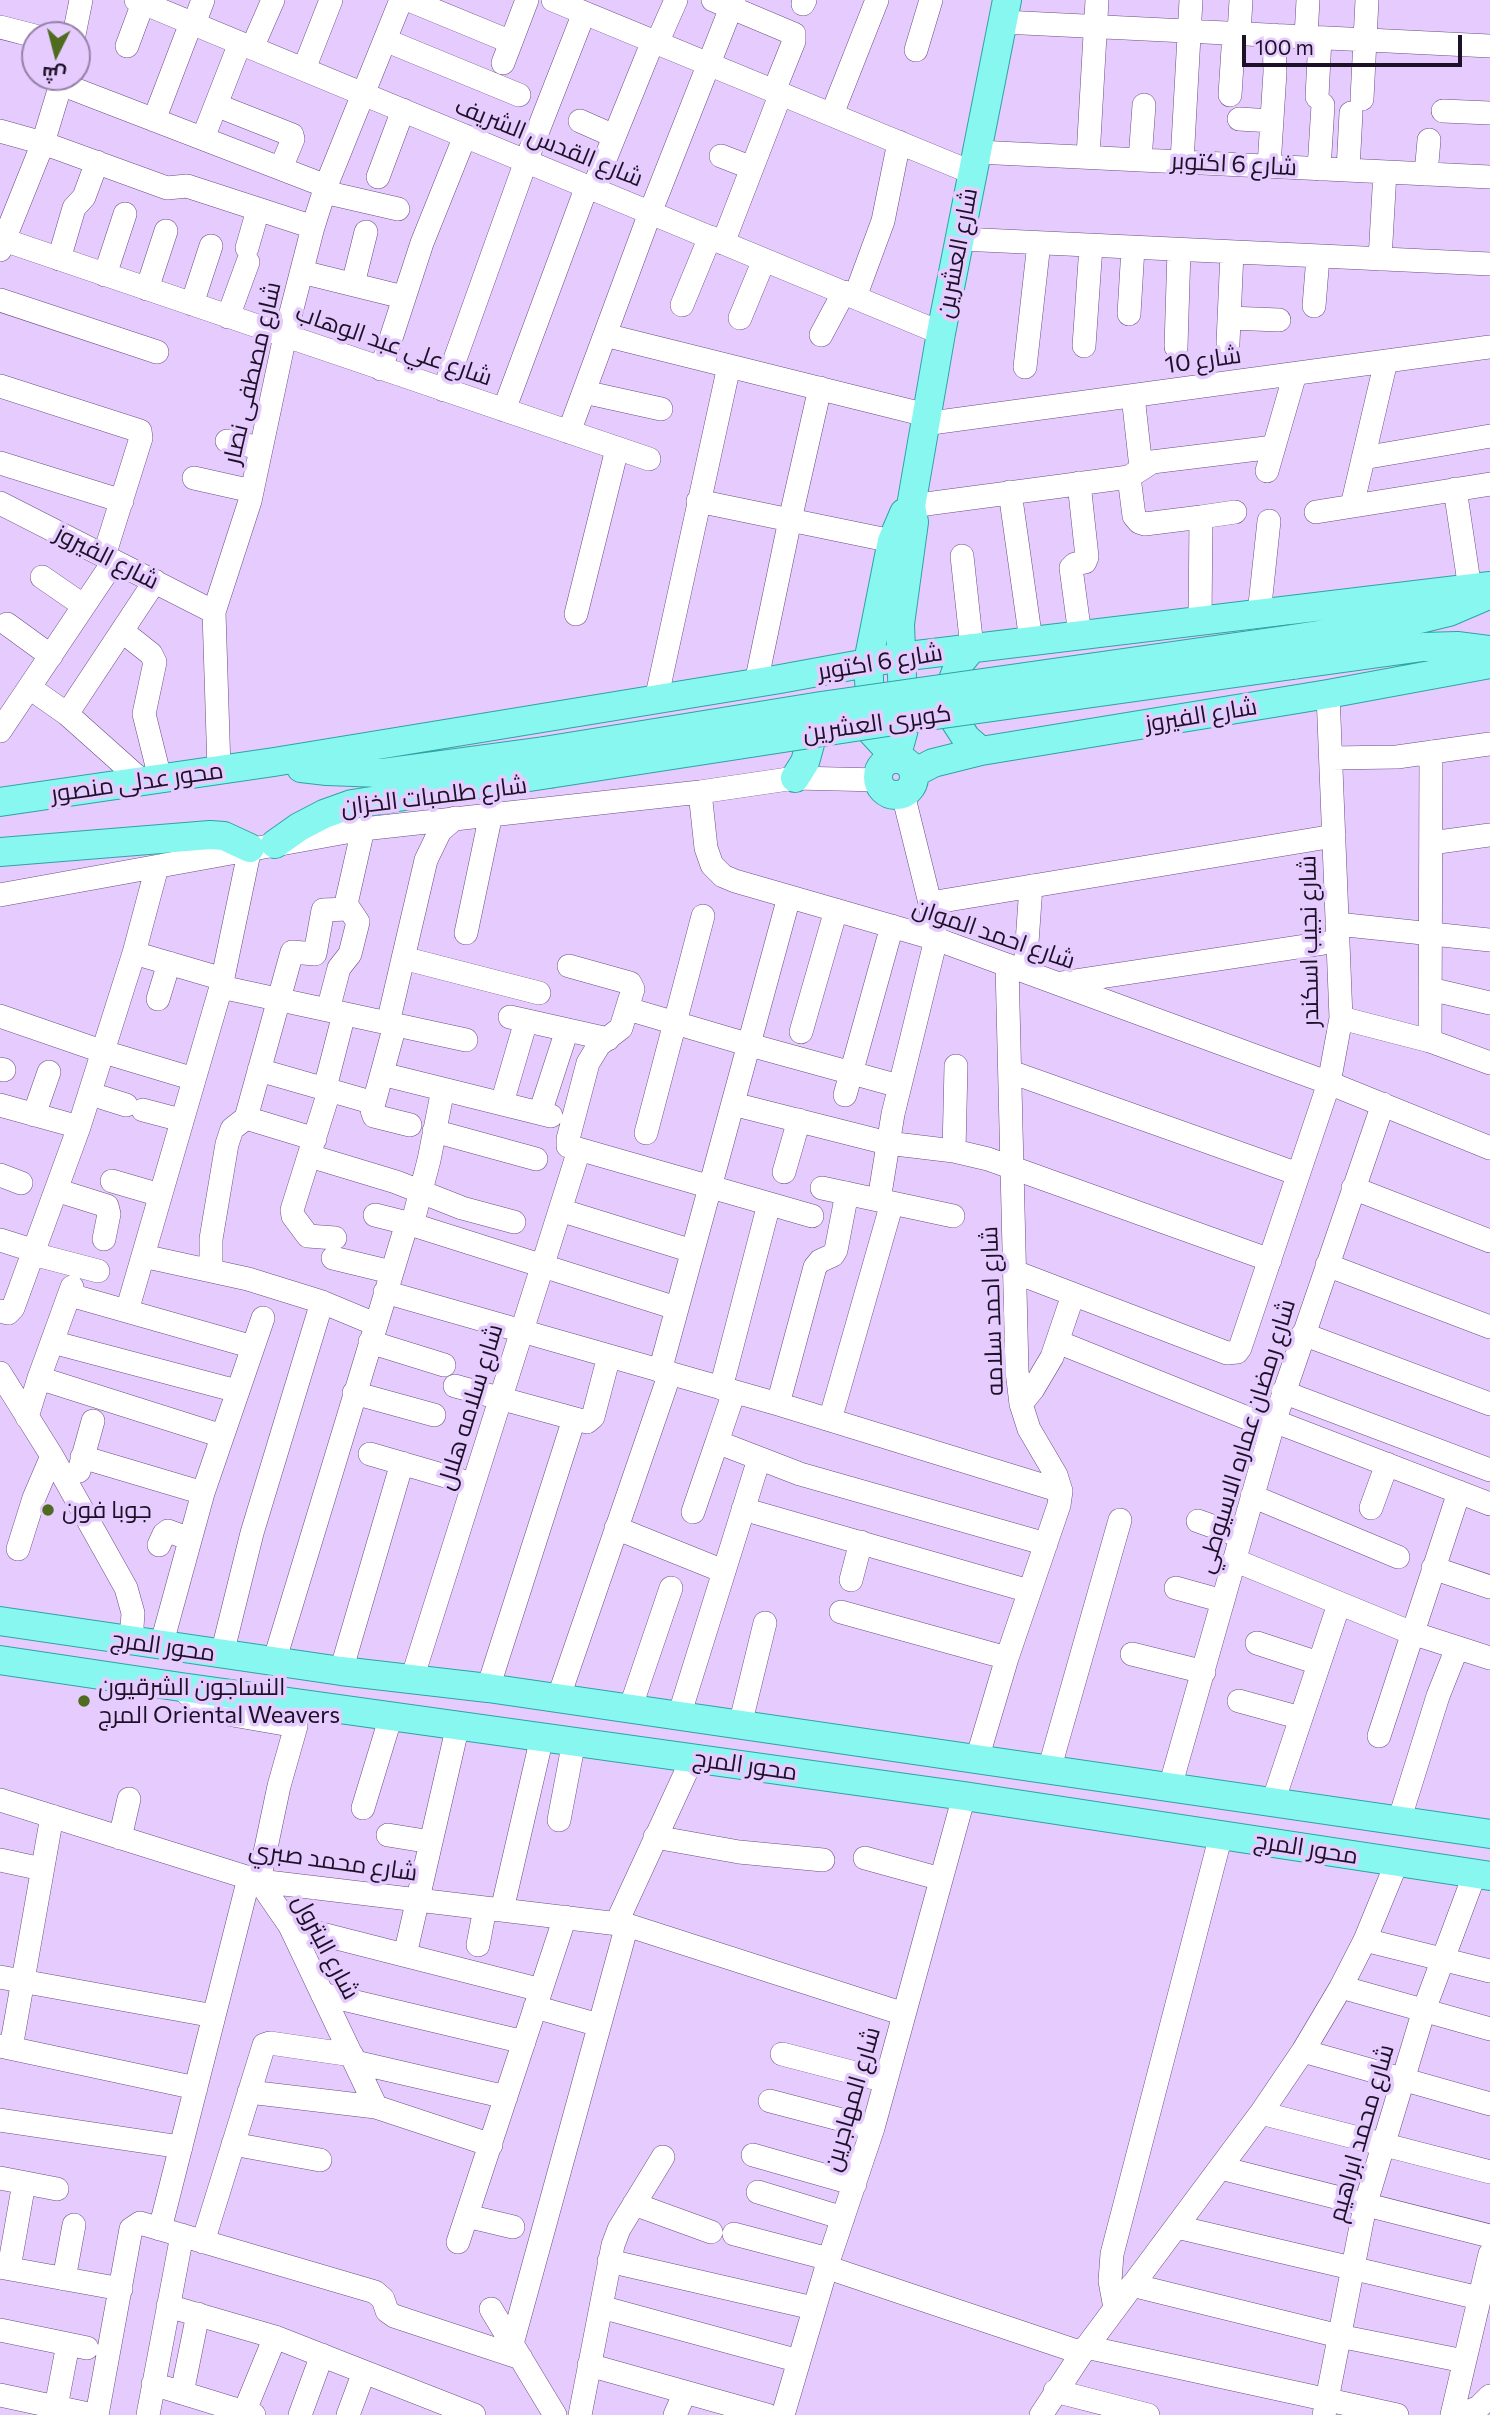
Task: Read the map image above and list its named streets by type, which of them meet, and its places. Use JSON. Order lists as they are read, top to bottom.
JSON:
{
  "streets": {
    "main road": [
      "شارع 6 اكتوبر",
      "شارع العشرين",
      "شارع الفيروز",
      "كوبرى العشرين",
      "محور عدلى منصور",
      "محور المرج"
    ],
    "street": [
      "شارع القدس الشريف",
      "شارع علي عبد الوهاب",
      "شارع 10",
      "شارع مصطفى نصار",
      "شارع طلمبات الخزان",
      "شارع احمد الموان",
      "شارع نجيب اسكندر",
      "شارع احمد سلامه",
      "شارع سلامه هلال",
      "شارع رمضان عماره الاسيوطي",
      "شارع محمد صبري",
      "شارع البترول",
      "شارع المهاجرين",
      "شارع محمد ابراهيم"
    ]
  },
  "crossings": [
    ["شارع القدس الشريف", "شارع العشرين"],
    ["شارع القدس الشريف", "شارع مصطفى نصار"],
    ["شارع 6 اكتوبر", "شارع العشرين"],
    ["شارع 6 اكتوبر", "كوبرى العشرين"],
    ["شارع 6 اكتوبر", "محور عدلى منصور"],
    ["شارع العشرين", "شارع 10"],
    ["شارع العشرين", "شارع الفيروز"],
    ["شارع علي عبد الوهاب", "شارع مصطفى نصار"],
    ["شارع مصطفى نصار", "شارع الفيروز"],
    ["شارع مصطفى نصار", "محور عدلى منصور"],
    ["شارع الفيروز", "شارع نجيب اسكندر"],
    ["كوبرى العشرين", "محور عدلى منصور"],
    ["كوبرى العشرين", "شارع طلمبات الخزان"],
    ["شارع طلمبات الخزان", "شارع احمد الموان"],
    ["شارع احمد الموان", "شارع نجيب اسكندر"],
    ["شارع احمد الموان", "شارع احمد سلامه"],
    ["شارع احمد الموان", "شارع رمضان عماره الاسيوطي"],
    ["شارع سلامه هلال", "محور المرج"],
    ["شارع رمضان عماره الاسيوطي", "محور المرج"],
    ["محور المرج", "شارع البترول"],
    ["محور المرج", "شارع المهاجرين"],
    ["محور المرج", "شارع محمد ابراهيم"],
    ["شارع محمد صبري", "شارع البترول"],
    ["شارع محمد صبري", "شارع المهاجرين"]
  ],
  "places": ["جوبا فون", "النساجون الشرقيون المرج Oriental Weavers"],
  "scale_bar": "100 m",
  "north": "bottom"
}
